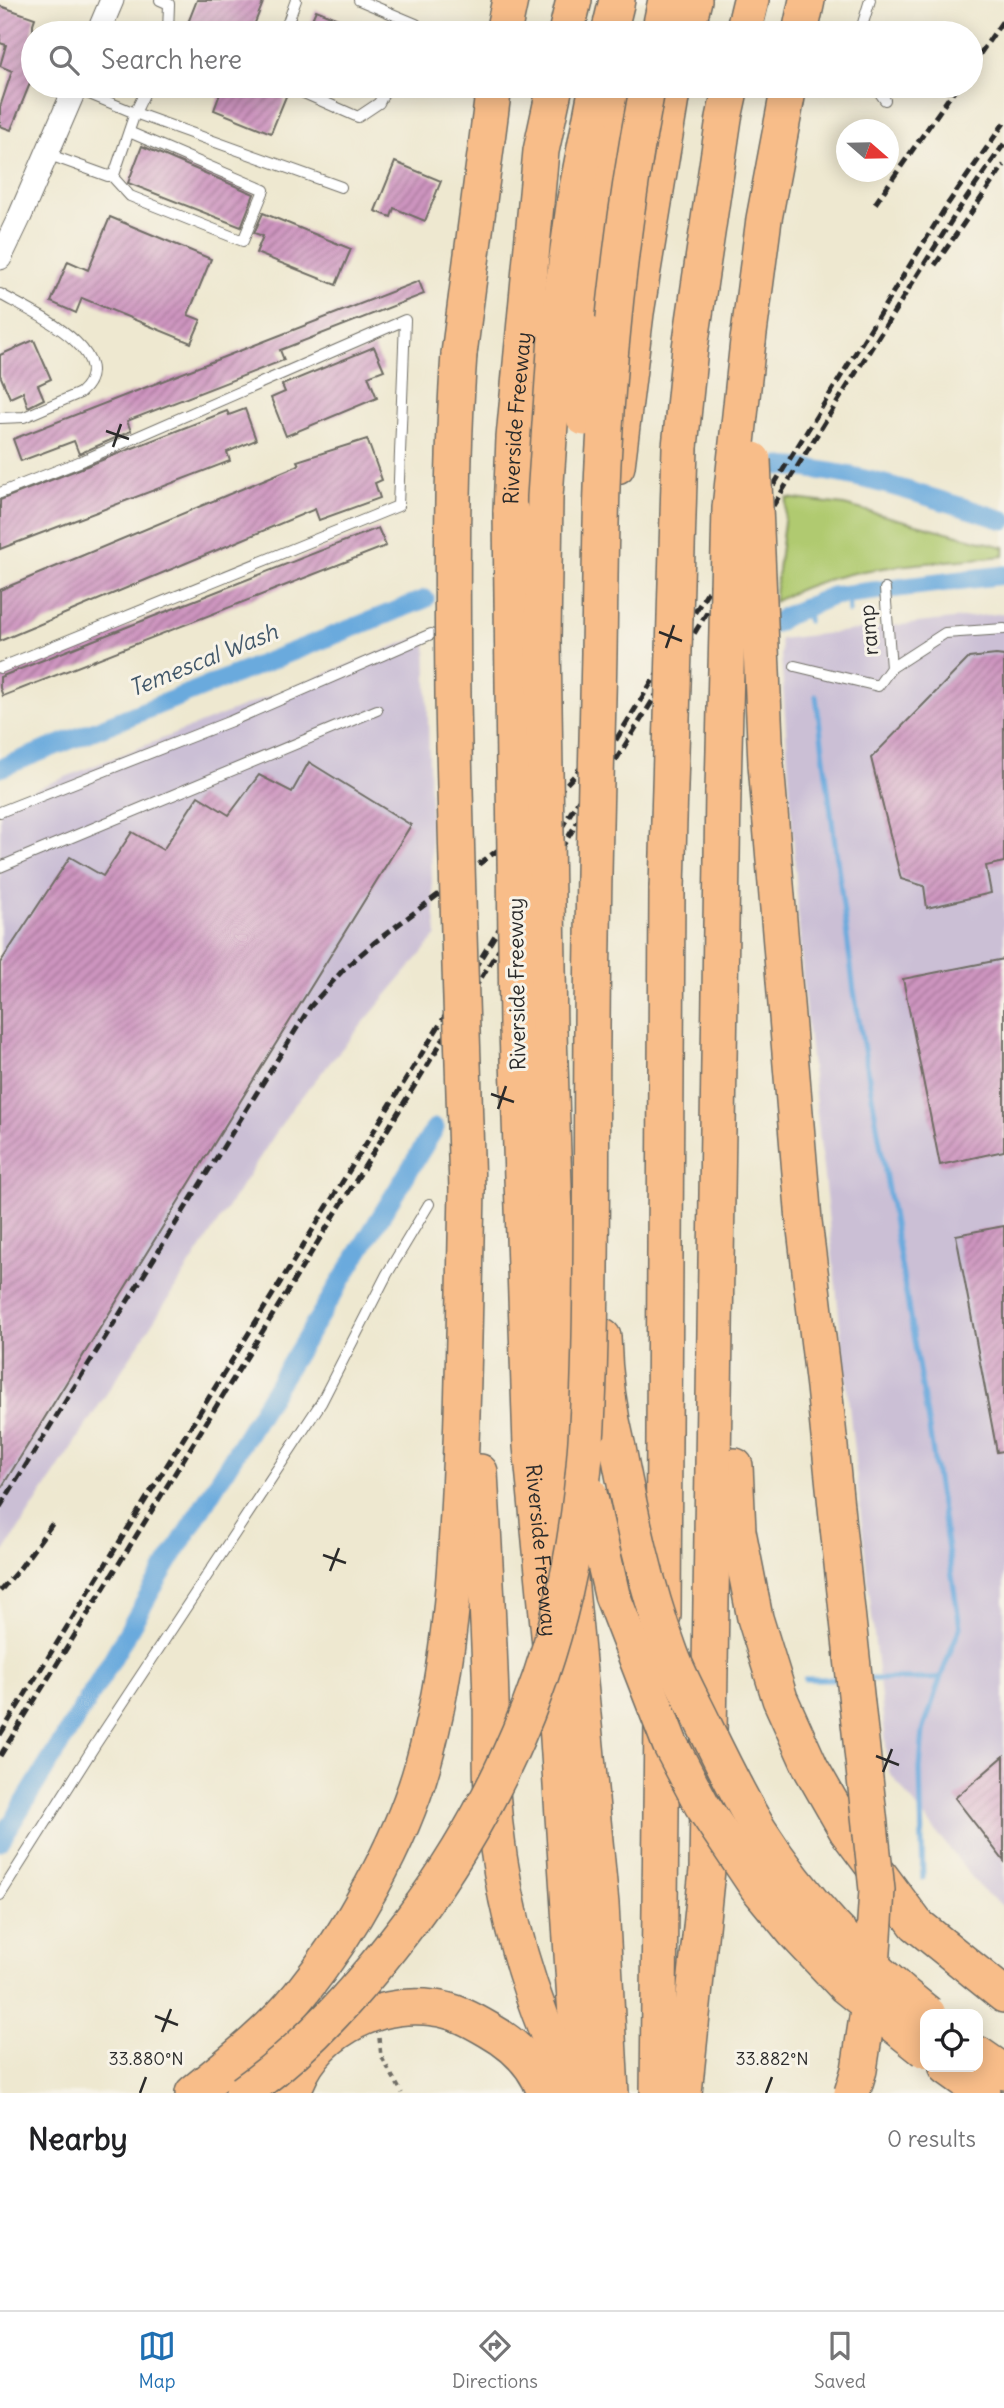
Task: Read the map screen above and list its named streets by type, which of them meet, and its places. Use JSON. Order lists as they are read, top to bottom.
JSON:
{
  "streets": {
    "highway": ["Riverside Freeway"],
    "lane": ["ramp"]
  },
  "water": ["Temescal Wash"],
  "north": "right",
  "page": {
    "search": "Search here",
    "heading": ["Nearby", "0 results"],
    "nav": ["Map", "Directions", "Saved"]
  },
  "coordinates": ["33.880°N", "33.882°N"]
}
